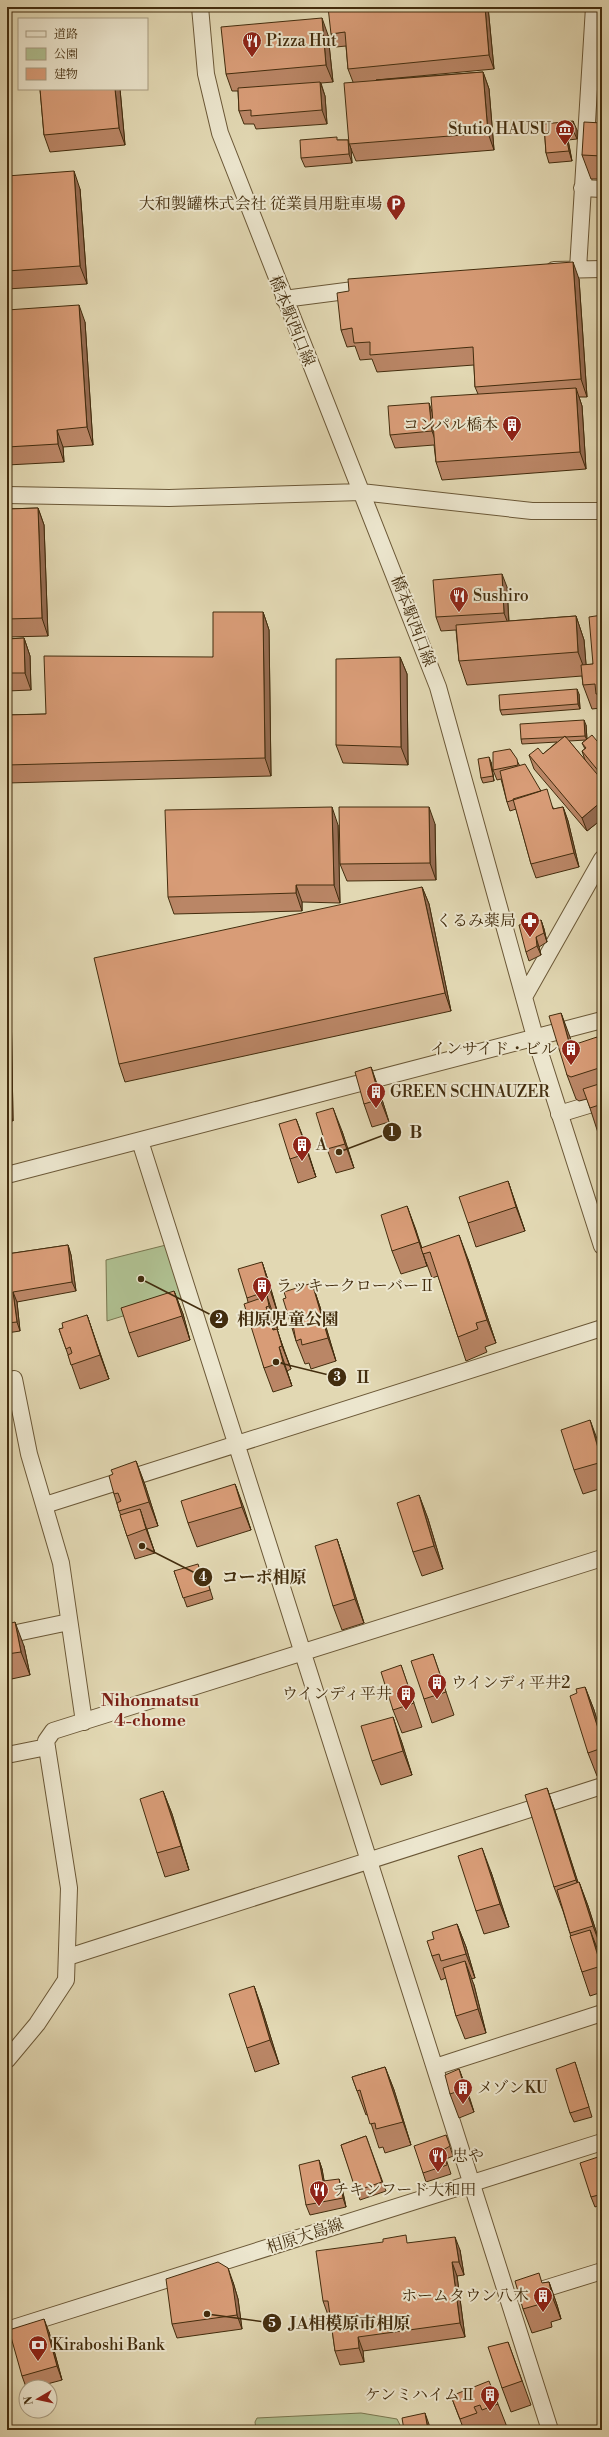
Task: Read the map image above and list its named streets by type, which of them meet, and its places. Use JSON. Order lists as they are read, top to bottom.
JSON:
{
  "streets": {
    "street": ["橋本駅西口線", "相原大島線"]
  },
  "districts": ["Nihonmatsu 4-chome"],
  "places": {
    "restaurant": [
      "Pizza Hut",
      "Sushiro",
      "忠や",
      "チキンフード大和田"
    ],
    "museum": ["Stutio HAUSU"],
    "parking": ["大和製罐株式会社 従業員用駐車場"],
    "building": [
      "コンパル橋本",
      "インサイド・ビル",
      "GREEN SCHNAUZER",
      "A",
      "ラッキークローバーⅡ",
      "ウインディ平井2",
      "ウインディ平井",
      "メゾンKU",
      "ホームタウン八木",
      "ケンミハイムⅡ"
    ],
    "pharmacy": ["くるみ薬局"],
    "other": [
      "B",
      "相原児童公園",
      "Ⅱ",
      "コーポ相原",
      "JA相模原市相原"
    ],
    "bank": ["Kiraboshi Bank"]
  },
  "legend": ["道路", "公園", "建物"],
  "north": "left"
}
